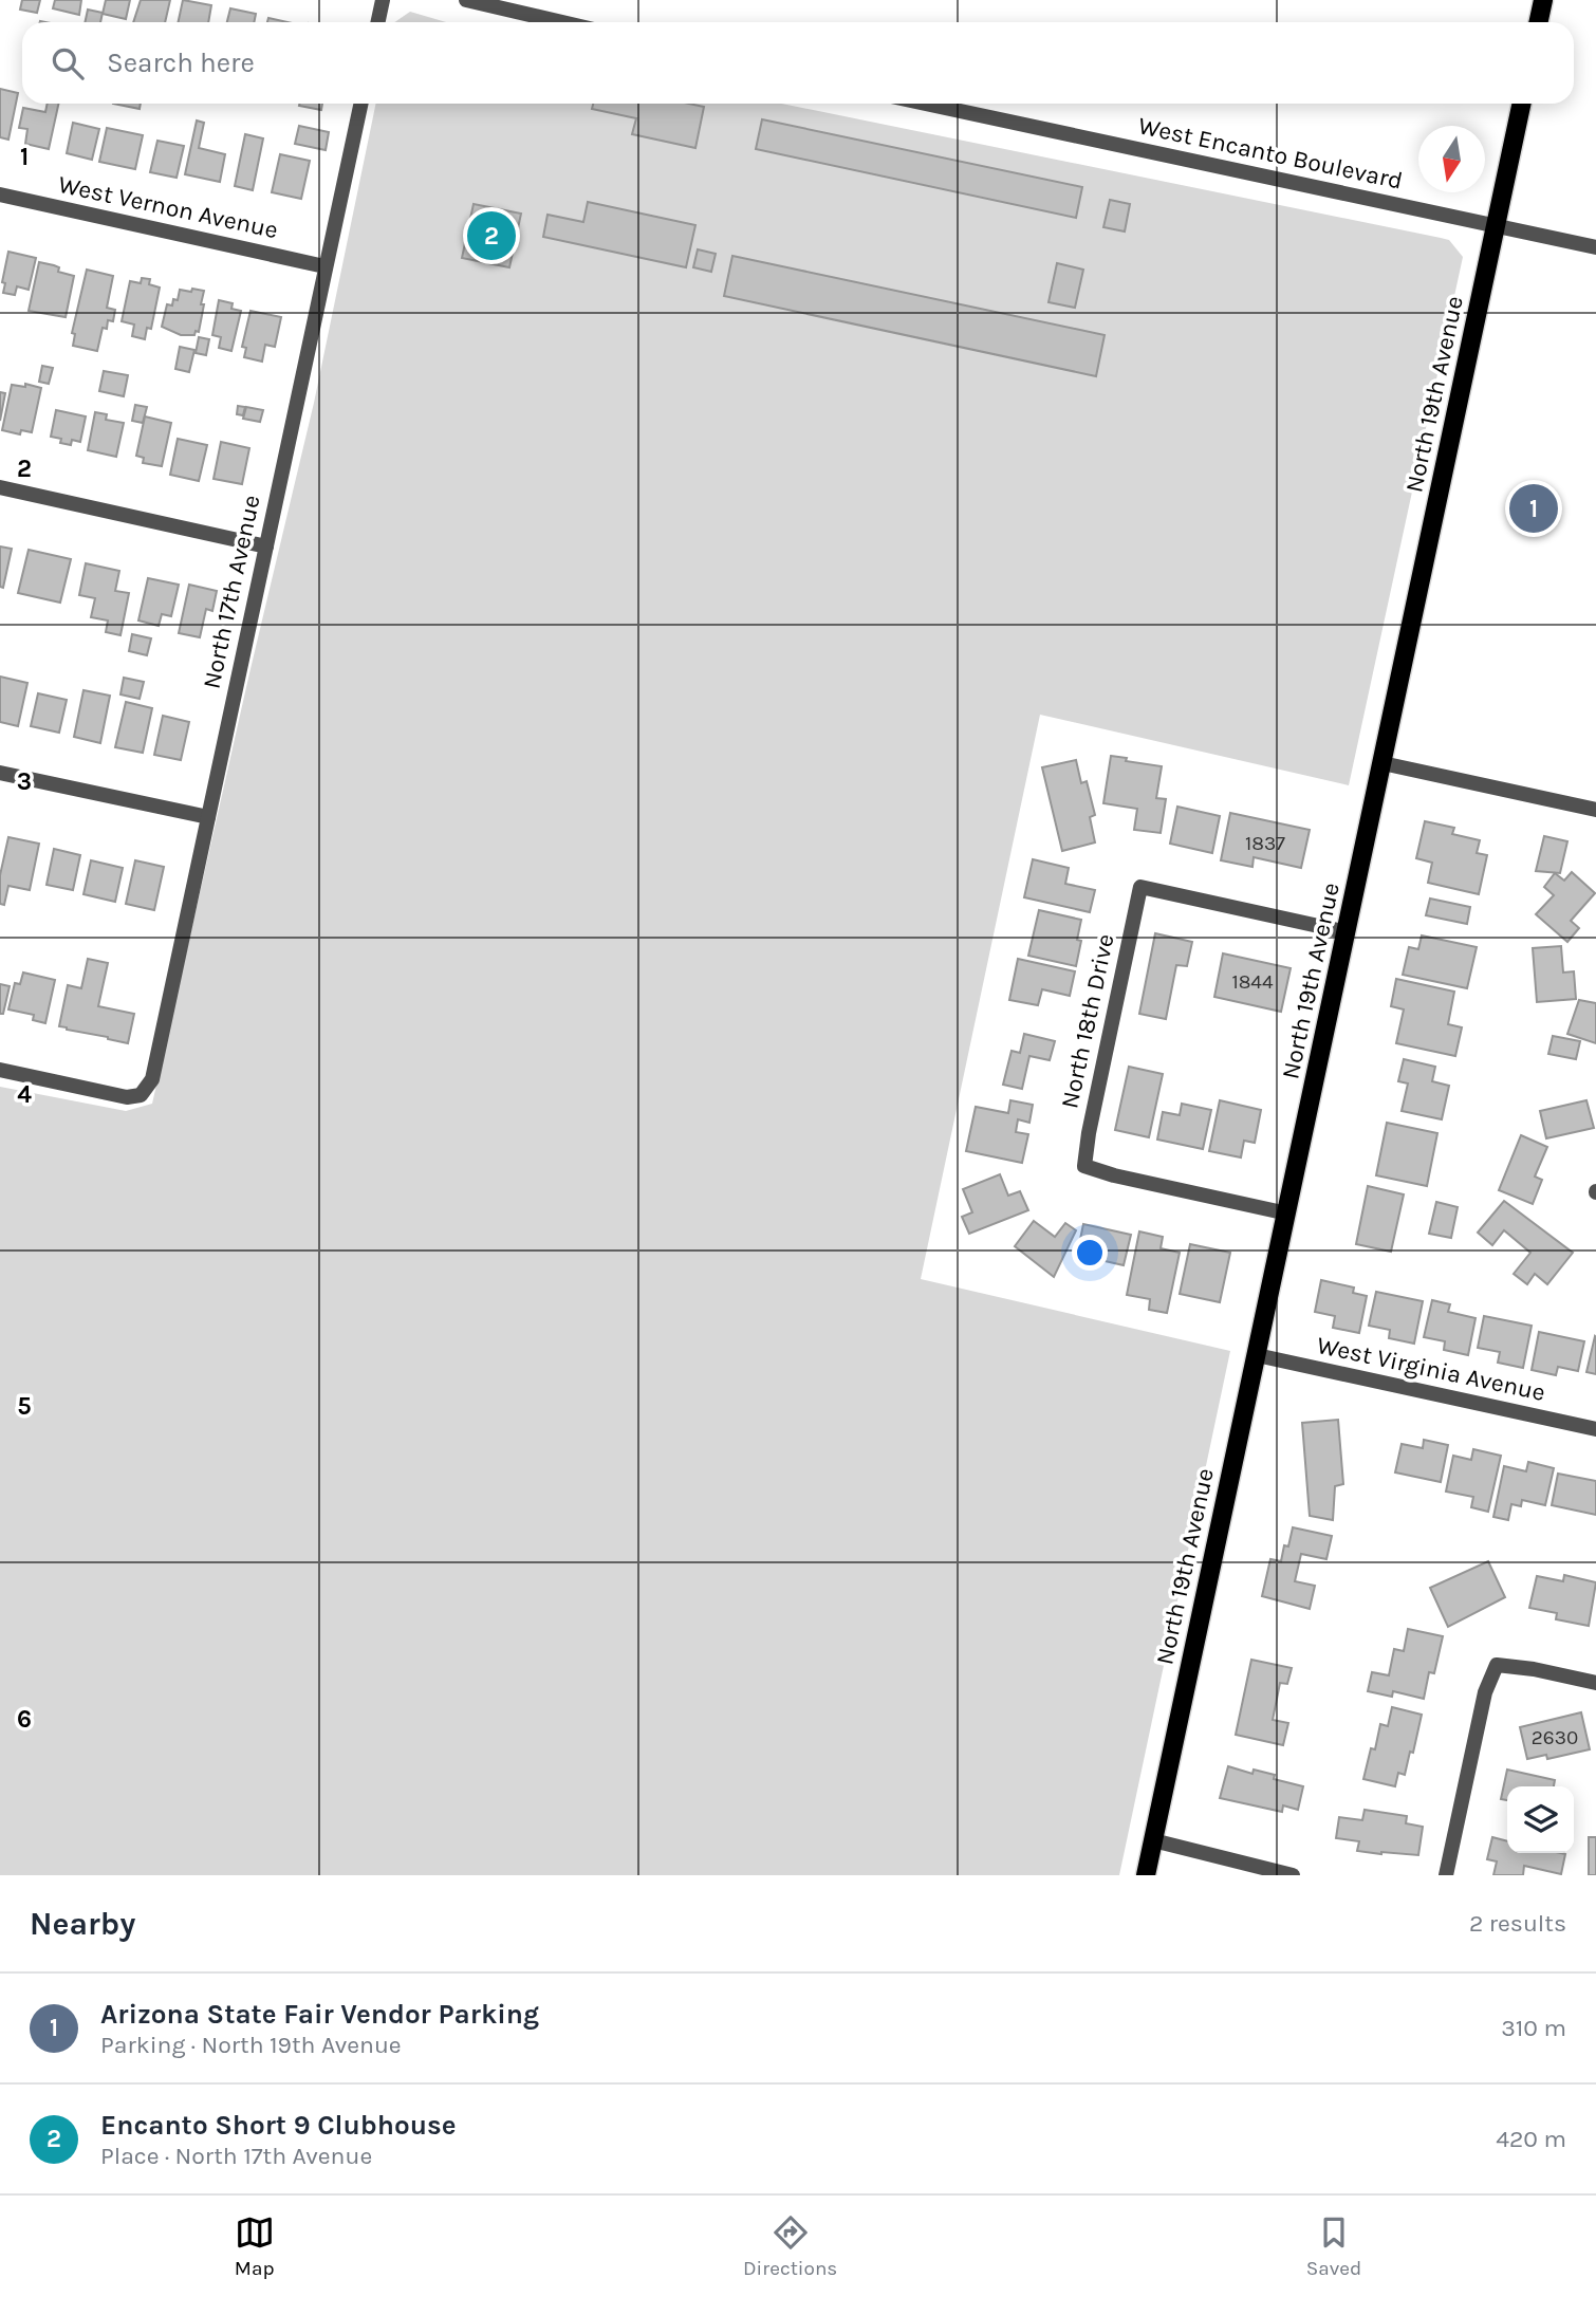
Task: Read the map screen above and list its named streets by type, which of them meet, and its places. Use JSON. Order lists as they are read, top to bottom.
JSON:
{
  "streets": {
    "main road": ["North 19th Avenue"],
    "street": [
      "West Encanto Boulevard",
      "West Vernon Avenue",
      "North 17th Avenue",
      "North 18th Drive",
      "West Virginia Avenue"
    ]
  },
  "crossings": [
    ["West Encanto Boulevard", "North 19th Avenue"],
    ["West Vernon Avenue", "North 17th Avenue"],
    ["North 19th Avenue", "North 18th Drive"],
    ["North 19th Avenue", "West Virginia Avenue"]
  ],
  "house_numbers": ["1837", "1844", "2630"],
  "north": "bottom",
  "page": {
    "search": "Search here",
    "pins": ["2", "1"],
    "heading": ["Nearby", "2 results"],
    "list": [
      {
        "mark": "1",
        "name": "Arizona State Fair Vendor Parking",
        "note": "Parking · North 19th Avenue",
        "value": "310 m"
      },
      {
        "mark": "2",
        "name": "Encanto Short 9 Clubhouse",
        "note": "Place · North 17th Avenue",
        "value": "420 m"
      }
    ],
    "nav": ["Map", "Directions", "Saved"]
  },
  "grid": {
    "rows": [
      "1",
      "2",
      "3",
      "4",
      "5",
      "6"
    ]
  }
}
